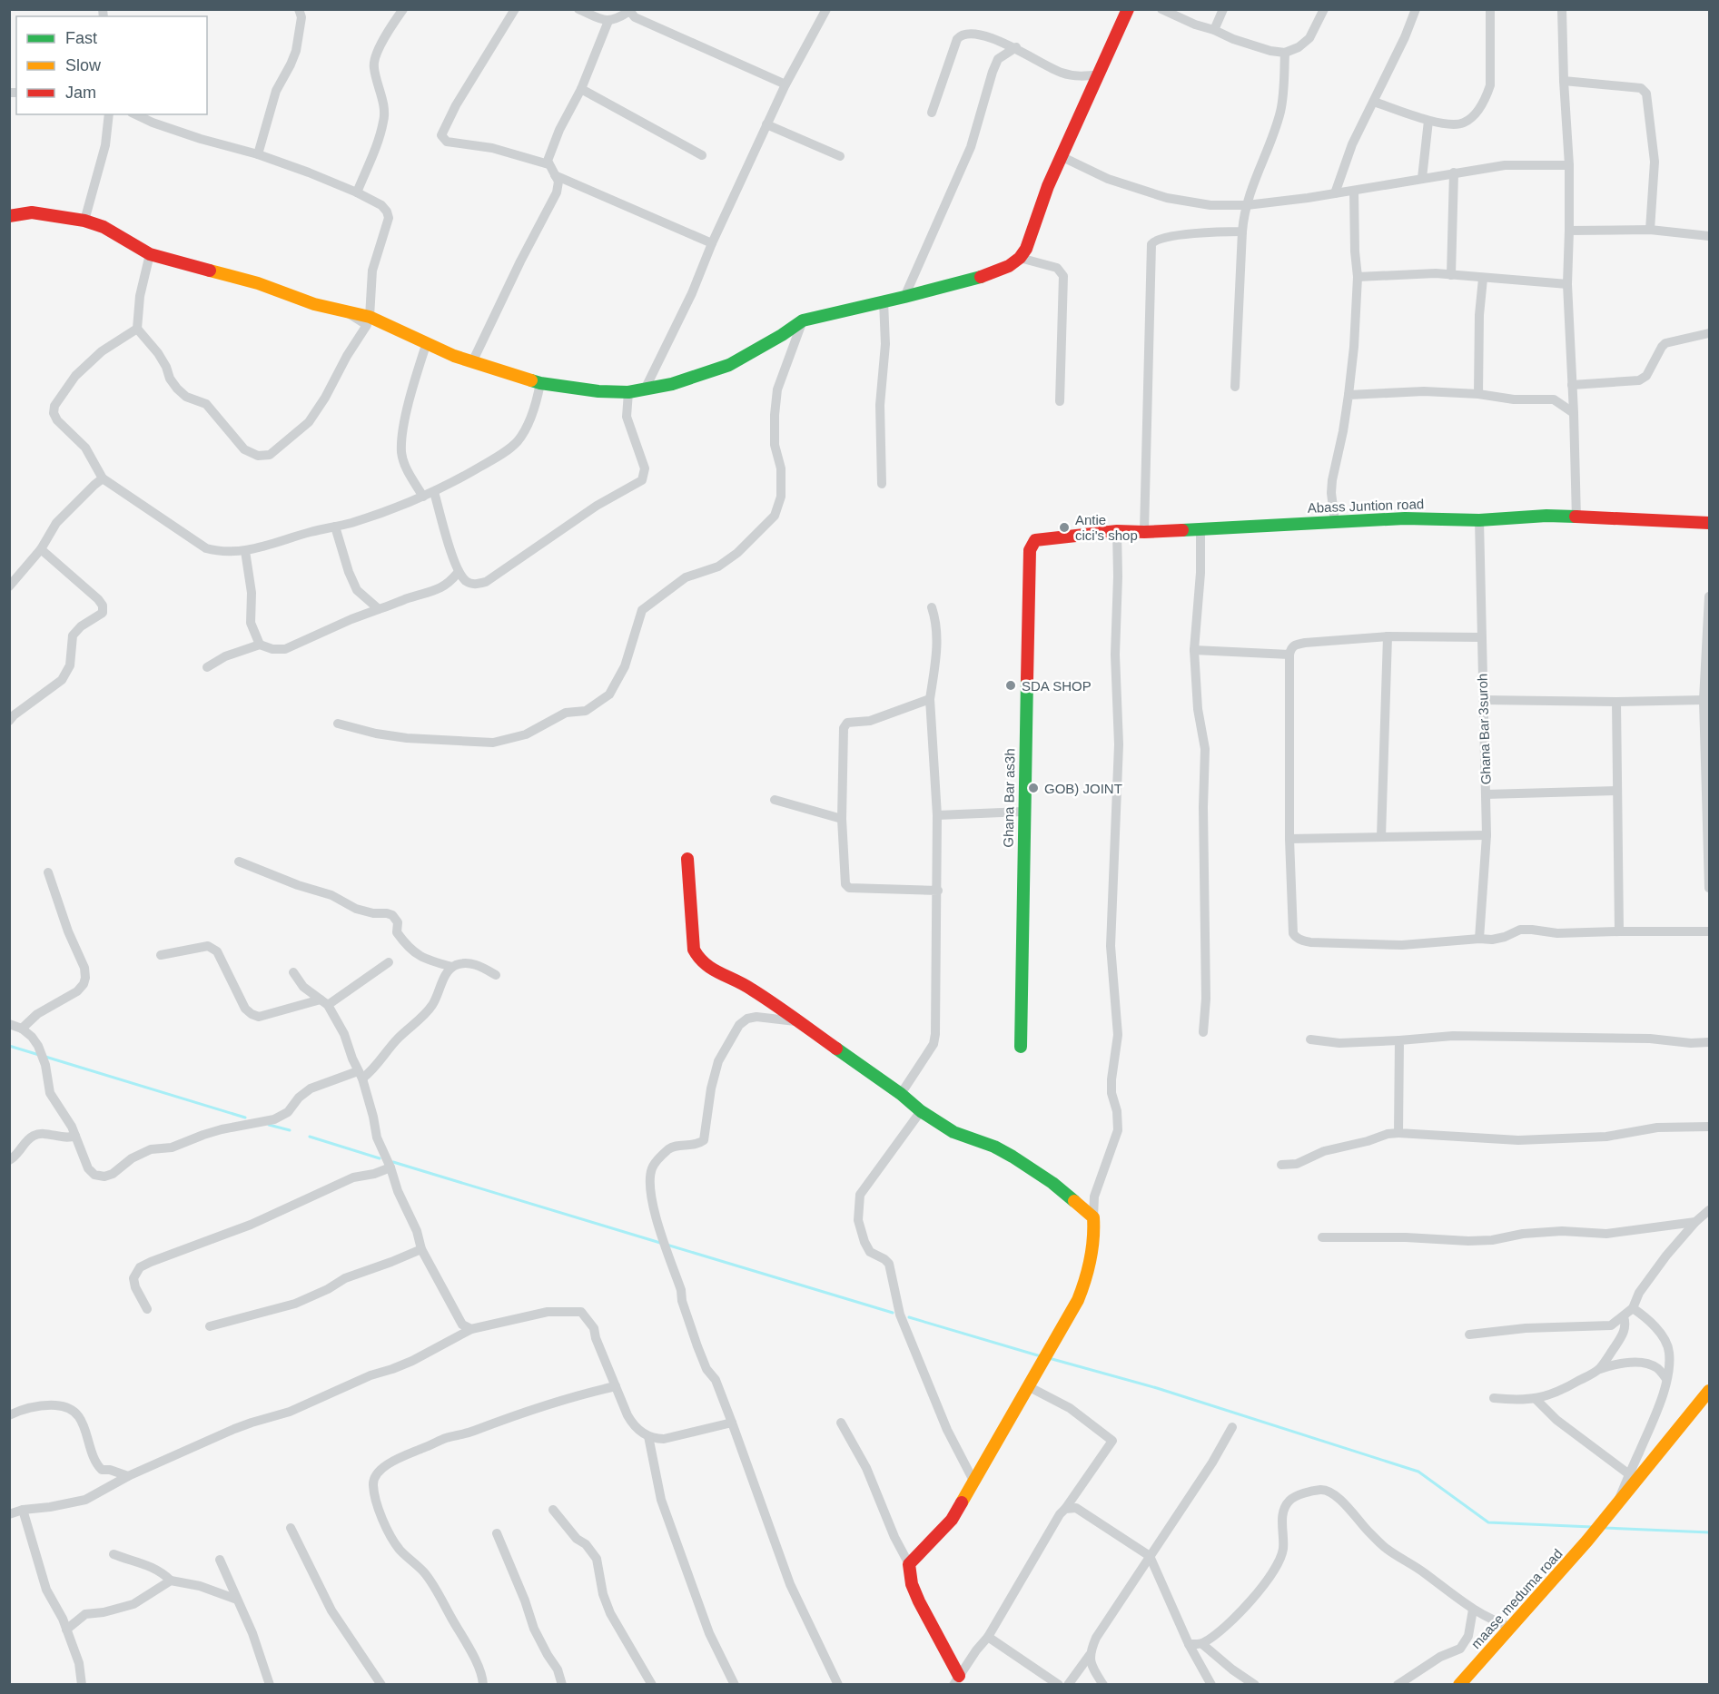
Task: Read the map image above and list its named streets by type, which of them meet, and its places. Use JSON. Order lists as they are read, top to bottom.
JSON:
{
  "streets": {
    "street": [
      "Abass Juntion road",
      "Ghana Bar 3suroh",
      "Ghana Bar as3h",
      "maase meduma road"
    ]
  },
  "crossings": [
    ["Abass Juntion road", "Ghana Bar 3suroh"],
    ["Abass Juntion road", "Ghana Bar as3h"]
  ],
  "places": ["Antie cici's shop", "SDA SHOP", "GOB) JOINT"],
  "legend": ["Fast", "Slow", "Jam"]
}
